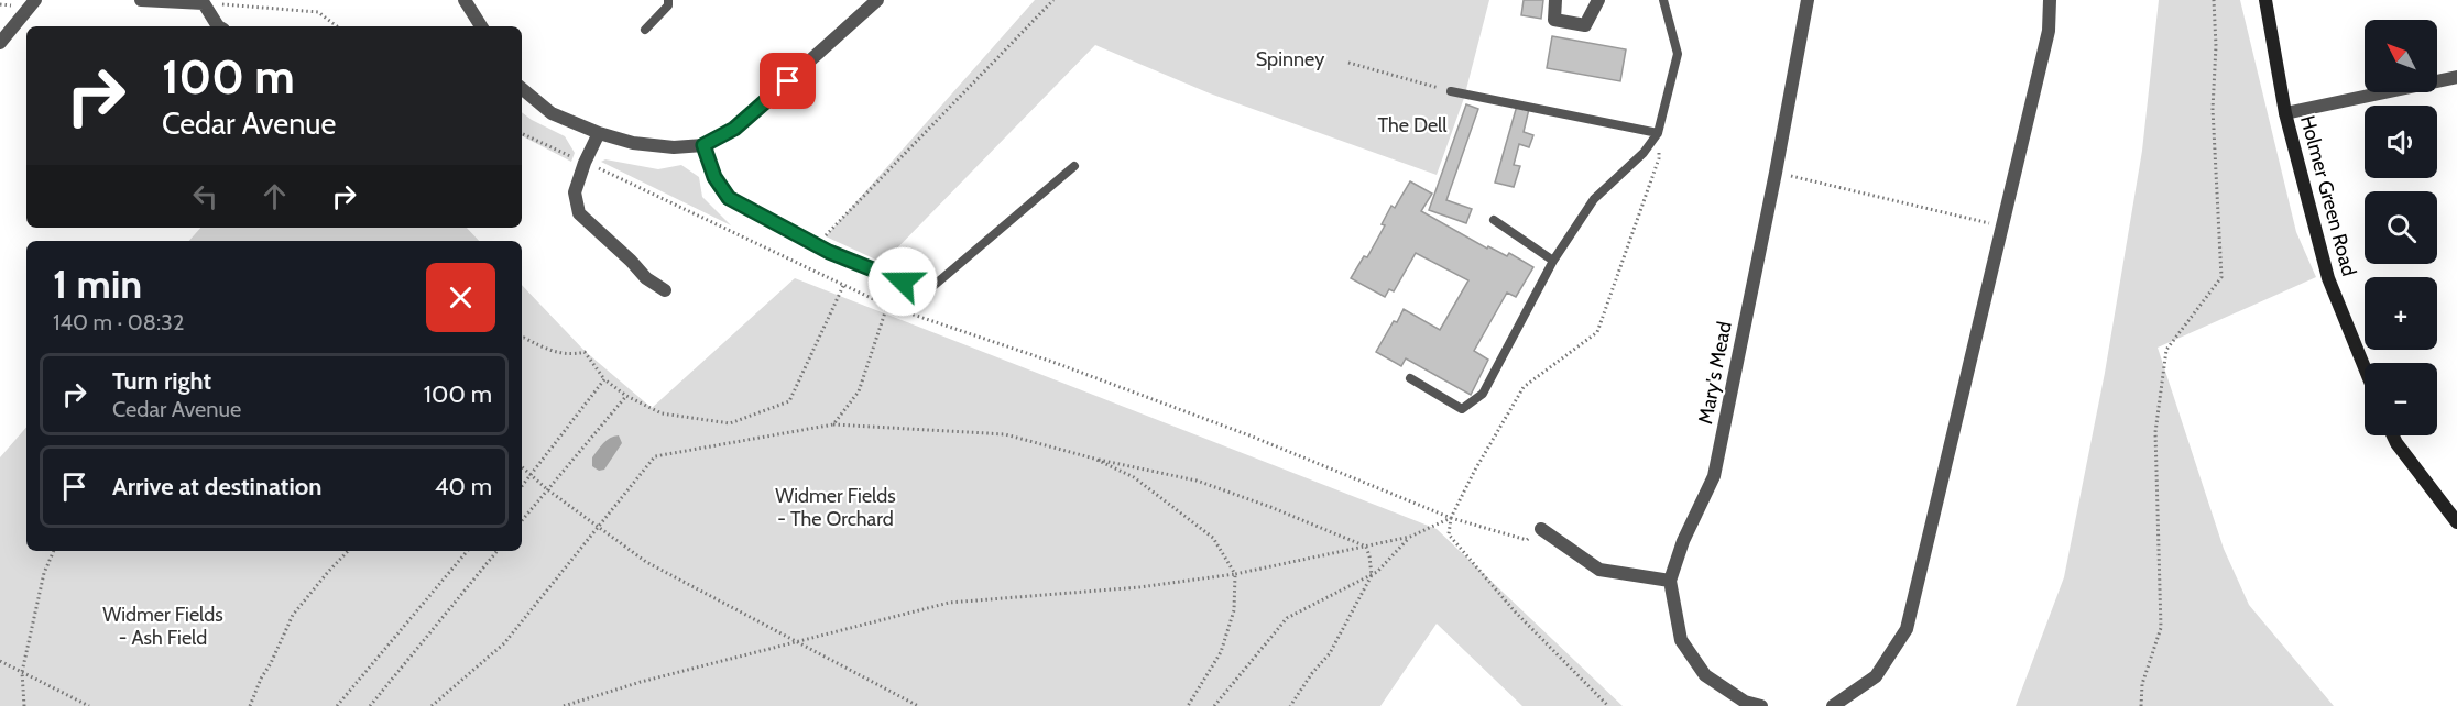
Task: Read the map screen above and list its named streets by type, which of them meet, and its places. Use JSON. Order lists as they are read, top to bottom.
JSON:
{
  "streets": {
    "street": ["Holmer Green Road", "Mary's Mead"]
  },
  "parks": [
    "Spinney",
    "The Dell",
    "Widmer Fields - The Orchard",
    "Widmer Fields - Ash Field"
  ],
  "north": "top left",
  "page": {
    "map_buttons": ["+", "−"],
    "turn": ["100 m", "Cedar Avenue"],
    "heading": ["1 min", "140 m · 08:32"],
    "list": [
      {
        "name": "Turn right",
        "note": "Cedar Avenue",
        "value": "100 m"
      },
      {
        "name": "Arrive at destination",
        "value": "40 m"
      }
    ]
  }
}
